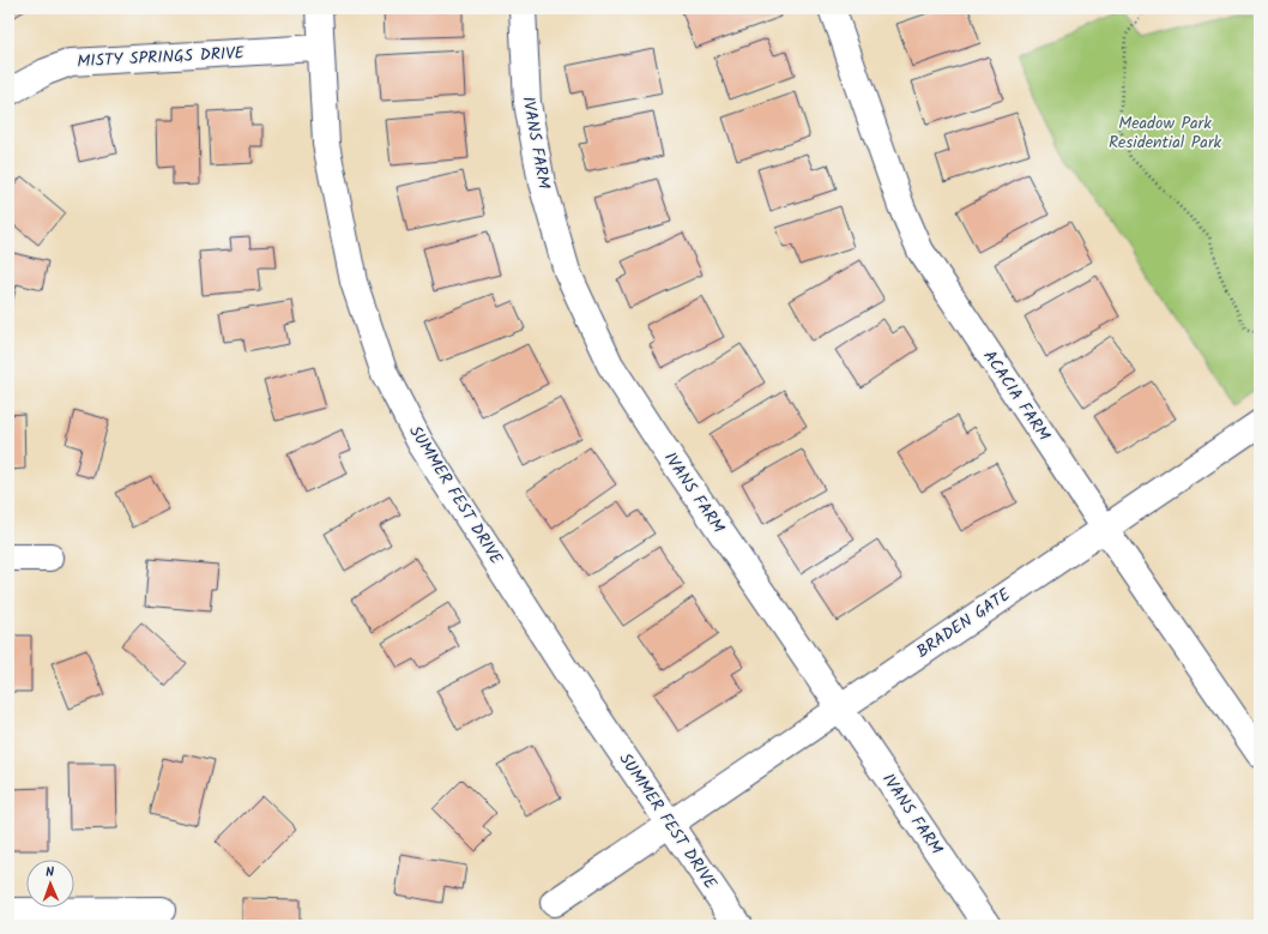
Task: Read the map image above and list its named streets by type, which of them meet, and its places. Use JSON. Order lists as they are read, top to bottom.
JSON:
{
  "streets": {
    "street": [
      "MISTY SPRINGS DRIVE",
      "IVANS FARM",
      "ACACIA FARM",
      "SUMMER FEST DRIVE",
      "BRADEN GATE"
    ]
  },
  "crossings": [
    ["MISTY SPRINGS DRIVE", "SUMMER FEST DRIVE"],
    ["IVANS FARM", "BRADEN GATE"],
    ["ACACIA FARM", "BRADEN GATE"],
    ["SUMMER FEST DRIVE", "BRADEN GATE"]
  ],
  "parks": ["Meadow Park Residential Park"],
  "north": "top"
}
